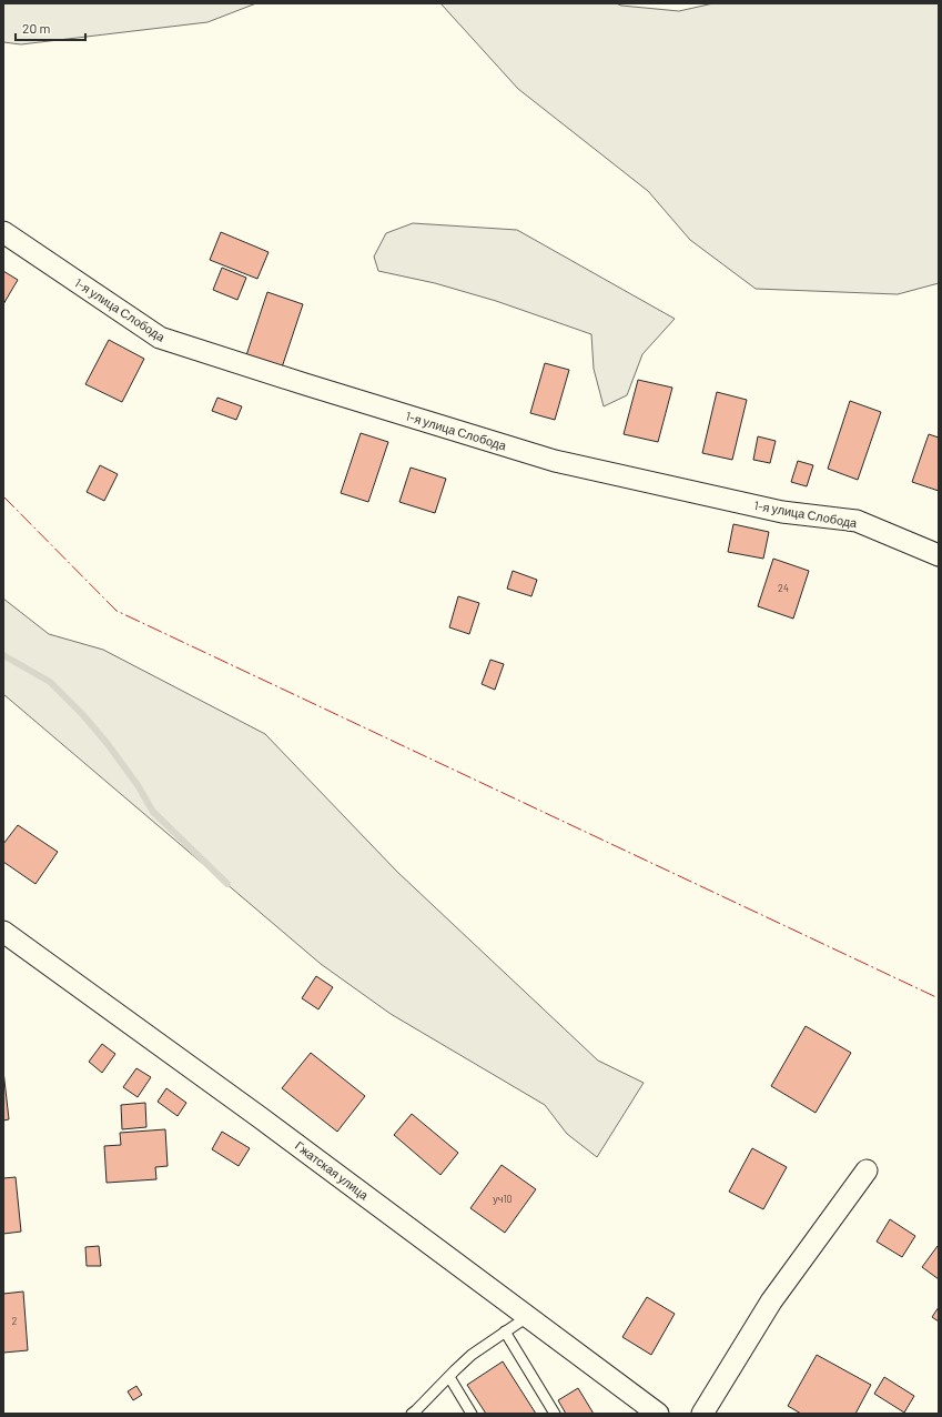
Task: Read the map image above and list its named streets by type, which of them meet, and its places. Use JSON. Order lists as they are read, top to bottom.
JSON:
{
  "streets": {
    "street": ["1-я улица Слобода", "Гжатская улица"]
  },
  "house_numbers": ["24", "уч10", "2"],
  "scale_bar": "20 m"
}
